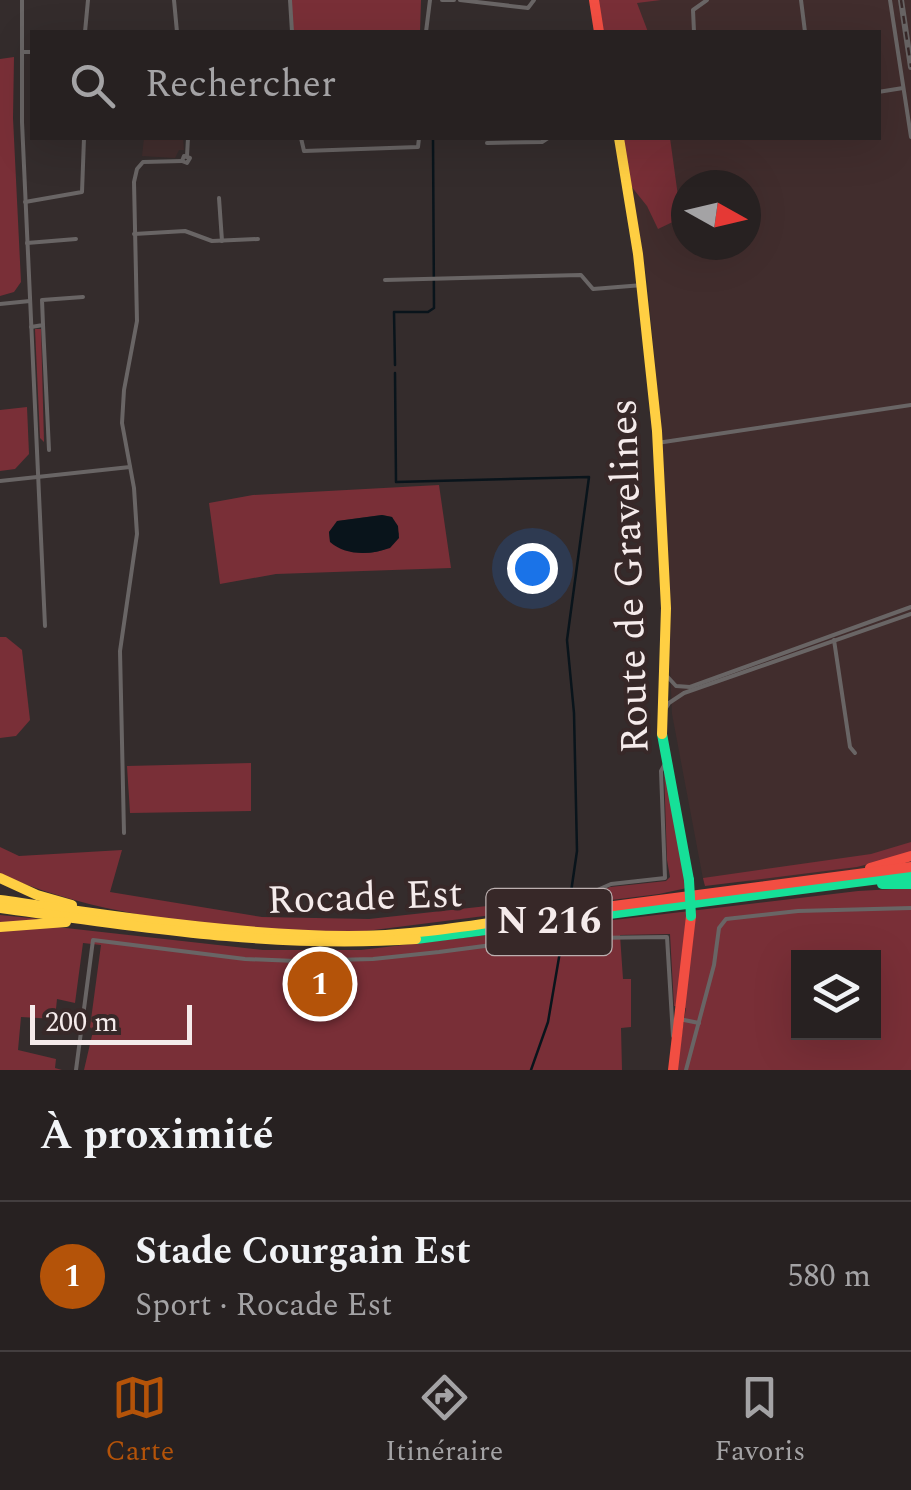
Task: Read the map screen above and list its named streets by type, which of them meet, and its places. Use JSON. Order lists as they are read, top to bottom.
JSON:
{
  "streets": {
    "main road": ["Route de Gravelines", "Rocade Est", "N 216"]
  },
  "scale_bar": "200 m",
  "north": "right",
  "page": {
    "search": "Rechercher",
    "pins": "1",
    "scale": "200 m",
    "heading": "À proximité",
    "list": [
      {
        "mark": "1",
        "name": "Stade Courgain Est",
        "note": "Sport · Rocade Est",
        "value": "580 m"
      }
    ],
    "nav": ["Carte", "Itinéraire", "Favoris"]
  }
}
